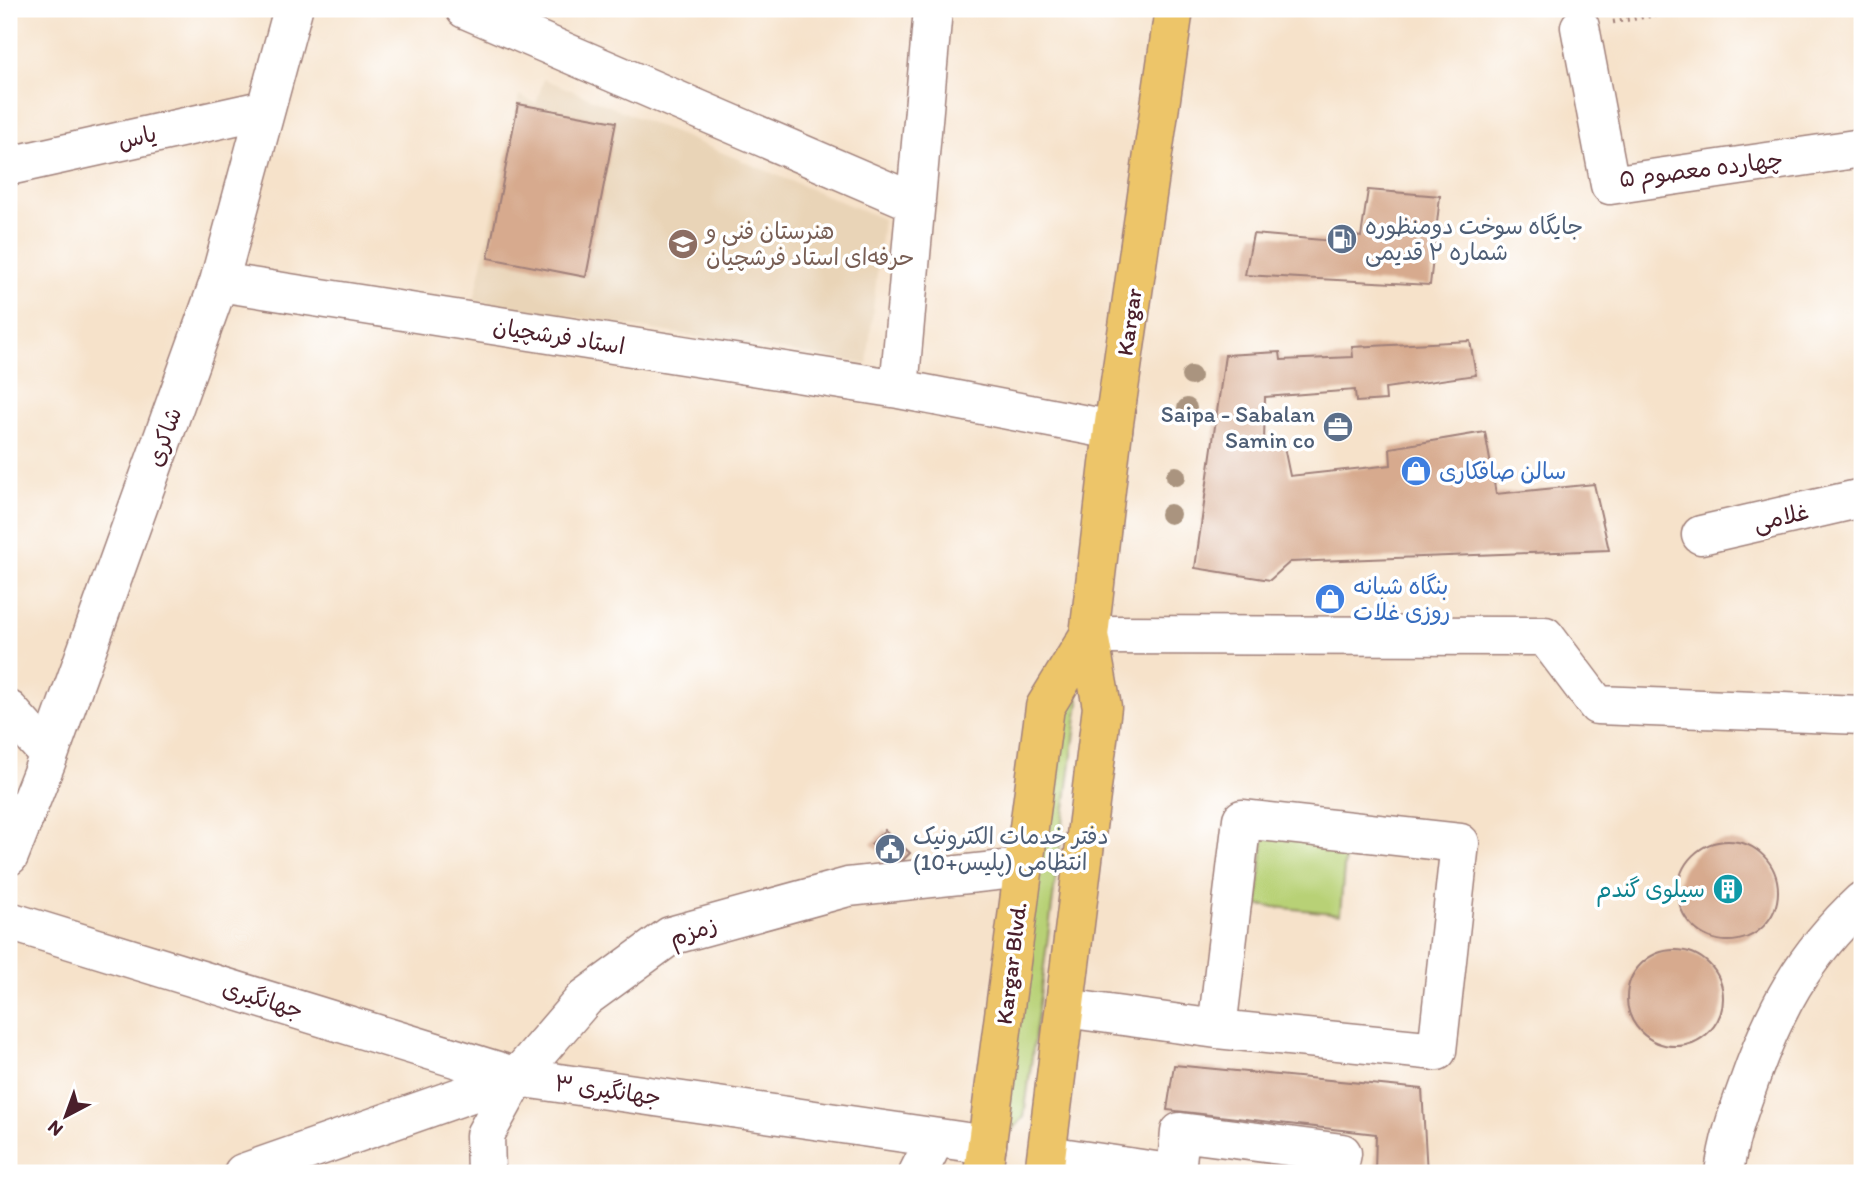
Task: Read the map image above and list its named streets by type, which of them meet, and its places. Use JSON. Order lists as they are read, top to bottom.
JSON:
{
  "streets": {
    "main road": ["Kargar", "Kargar Blvd."],
    "street": [
      "یاس",
      "چهارده معصوم ۵",
      "استاد فرشچیان",
      "شاکری",
      "غلامی",
      "زمزم",
      "جهانگیری",
      "جهانگیری ۳"
    ]
  },
  "crossings": [
    ["یاس", "شاکری"],
    ["Kargar", "استاد فرشچیان"],
    ["Kargar", "Kargar Blvd."],
    ["استاد فرشچیان", "شاکری"],
    ["زمزم", "Kargar Blvd."],
    ["زمزم", "جهانگیری"],
    ["زمزم", "جهانگیری ۳"],
    ["Kargar Blvd.", "جهانگیری ۳"],
    ["جهانگیری", "جهانگیری ۳"]
  ],
  "places": {
    "fuel station": ["جایگاه سوخت دومنظوره شماره ۲ قدیمی"],
    "school or university": ["هنرستان فنی و حرفه‌ای استاد فرشچیان"],
    "office": ["Saipa - Sabalan Samin co"],
    "shop": ["سالن صافكارى", "بنگاه شبانه روزی غلات"],
    "public building": ["دفتر خدمات الکترونیک انتظامی (پلیس+10)"],
    "building": ["سیلوی گندم"]
  },
  "north": "bottom left"
}
